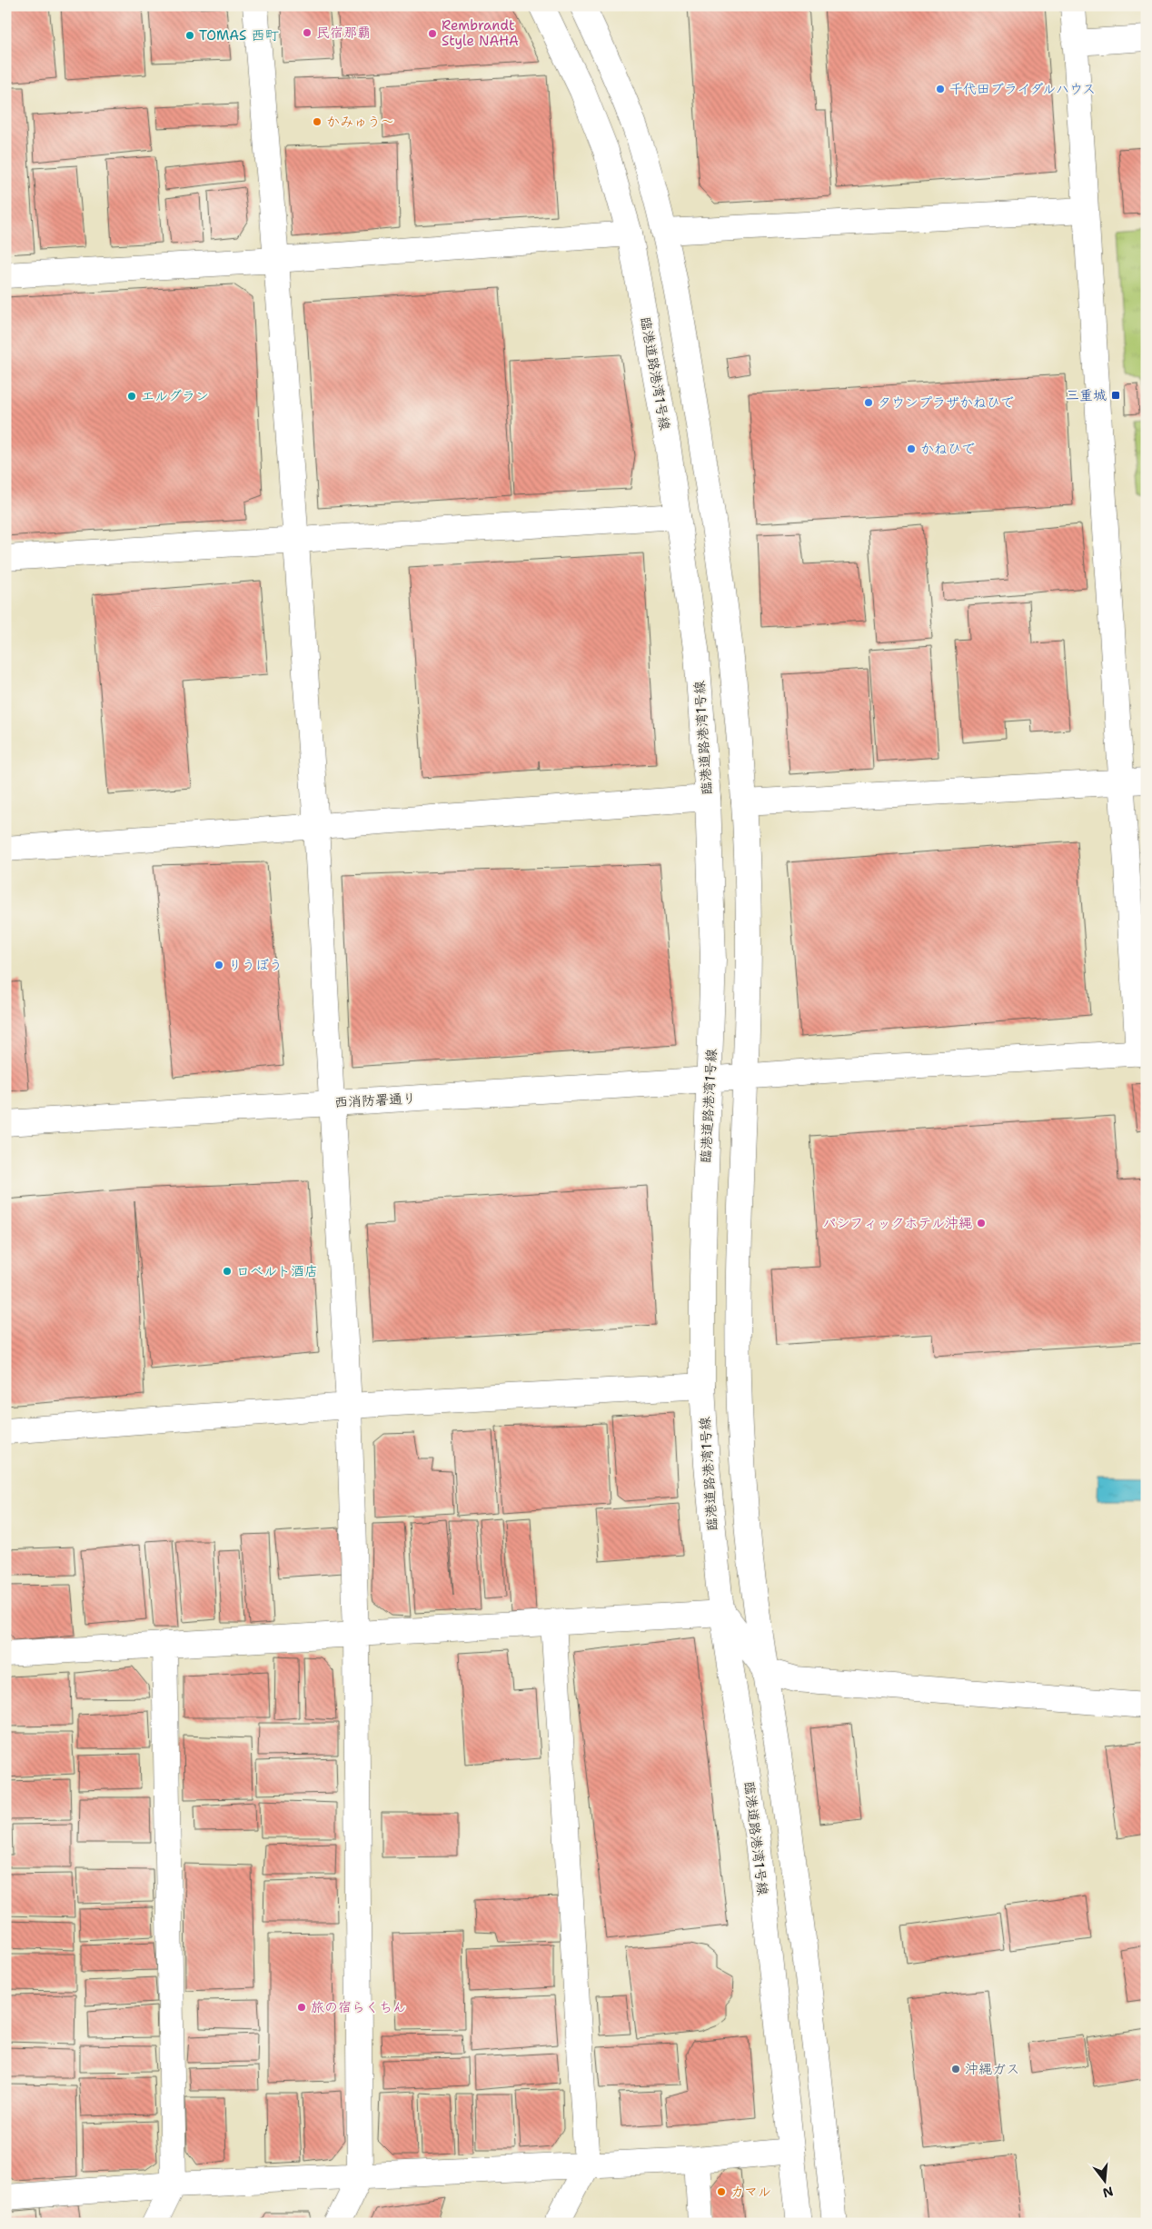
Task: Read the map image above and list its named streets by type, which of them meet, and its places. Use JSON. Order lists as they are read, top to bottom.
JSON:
{
  "streets": {
    "street": ["臨港道路港湾1号線", "西消防署通り"]
  },
  "crossings": [
    ["臨港道路港湾1号線", "西消防署通り"]
  ],
  "places": {
    "other": [
      "民宿那覇",
      "Rembrandt Style NAHA",
      "TOMAS 西町",
      "千代田ブライダルハウス",
      "かみゅう～",
      "エルグラン",
      "タウンプラザかねひで",
      "かねひで",
      "りうぼう",
      "パシフィックホテル沖縄",
      "ロベルト酒店",
      "旅の宿らくちん",
      "沖縄ガス",
      "カマル"
    ],
    "transit": ["三重城"]
  },
  "north": "bottom"
}
